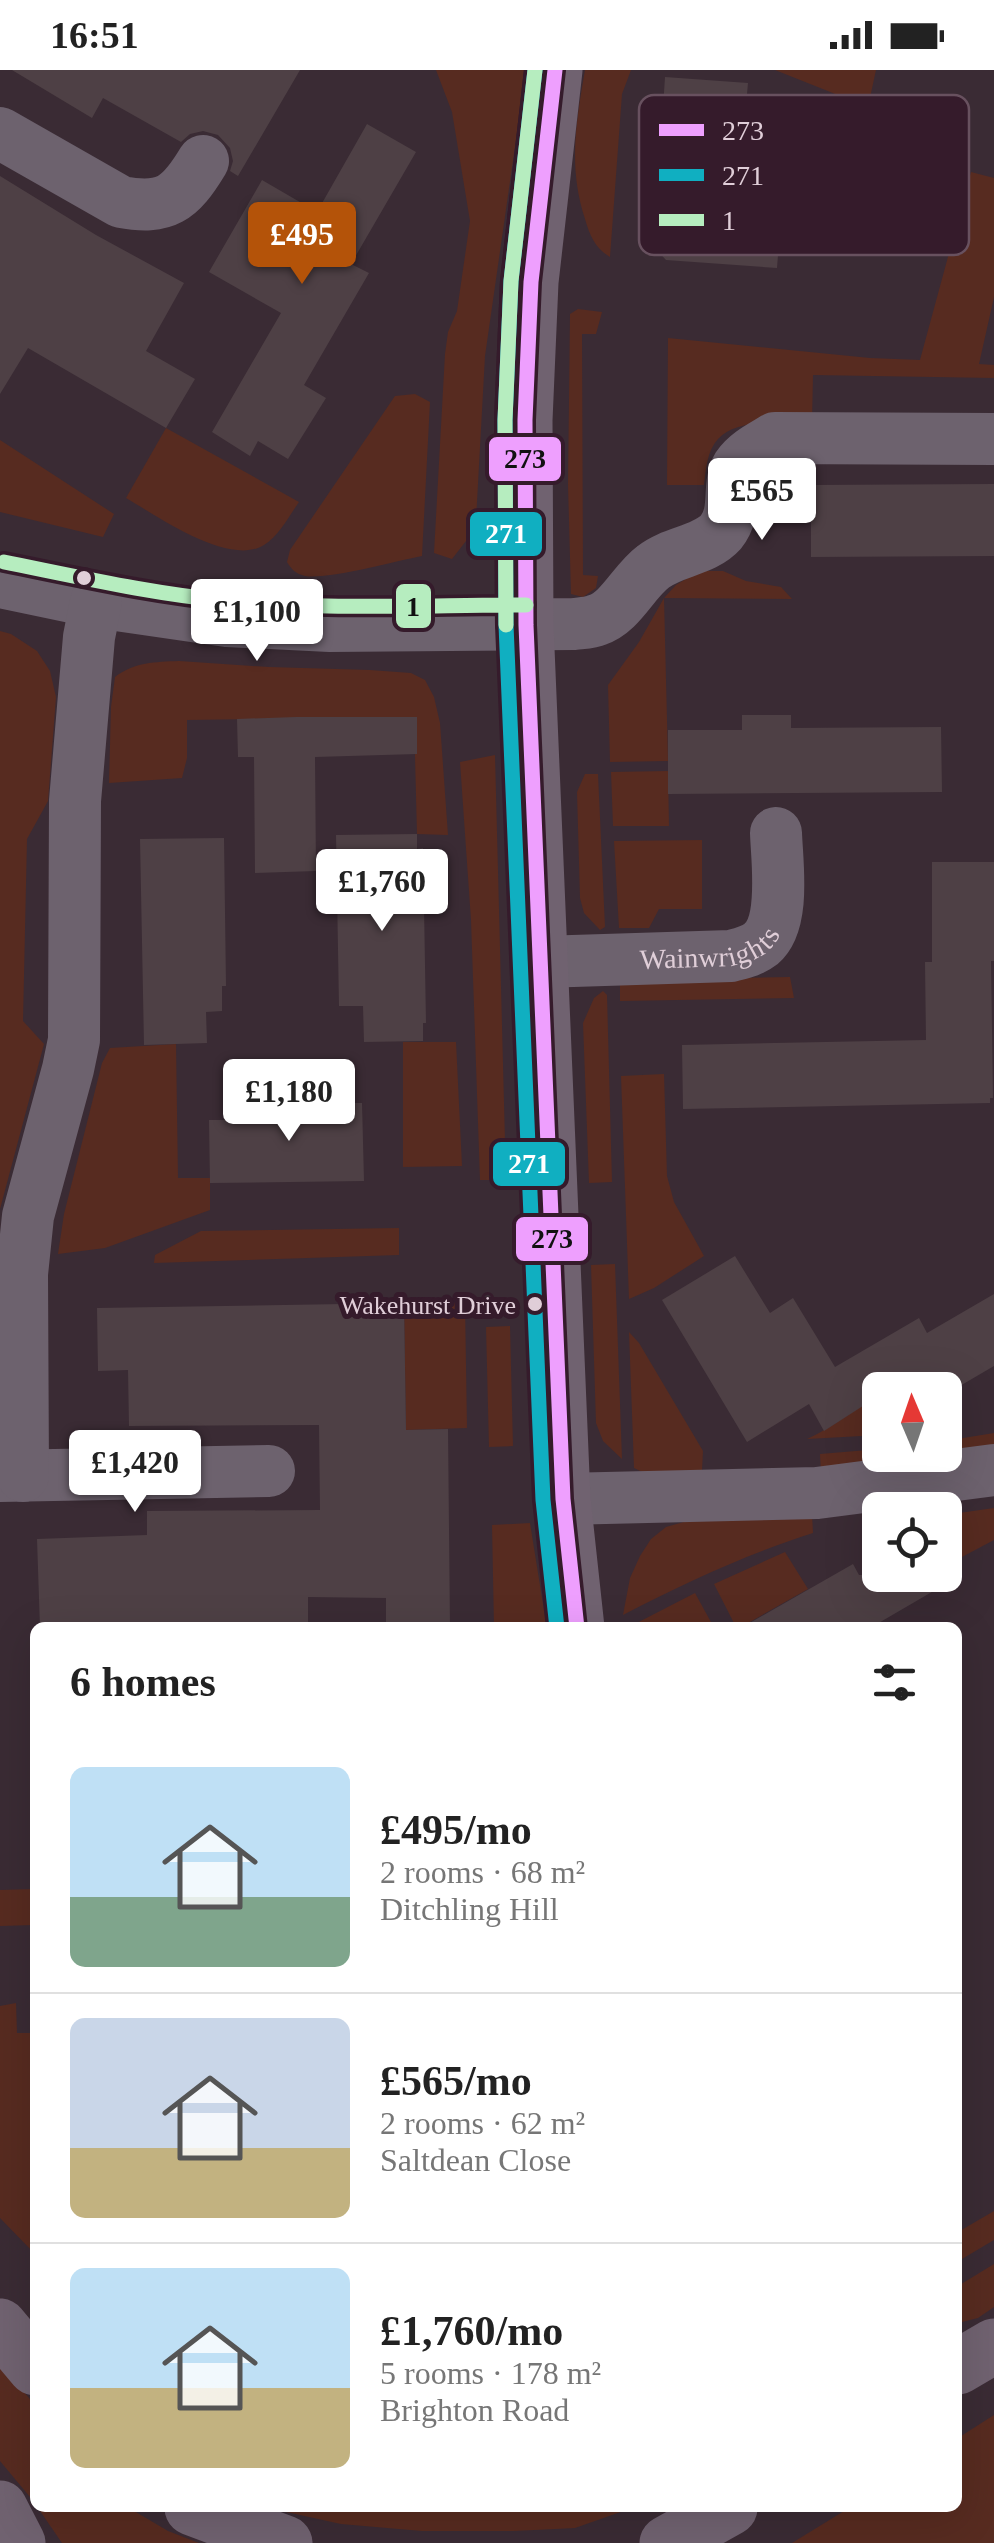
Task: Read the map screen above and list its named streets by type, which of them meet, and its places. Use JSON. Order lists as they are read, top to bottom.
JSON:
{
  "streets": {
    "street": ["Wainwrights"]
  },
  "places": ["Wakehurst Drive"],
  "lines": ["transit line 273", "transit line 271", "transit line 1"],
  "legend": ["273", "271", "1"],
  "north": "top",
  "page": {
    "status": "16:51",
    "price": [
      "£495",
      "£565",
      "£1,100",
      "£1,760",
      "£1,180",
      "£1,420"
    ],
    "heading": "6 homes",
    "list": [
      {
        "name": "£495/mo",
        "note": "2 rooms · 68 m² · Ditchling Hill"
      },
      {
        "name": "£565/mo",
        "note": "2 rooms · 62 m² · Saltdean Close"
      },
      {
        "name": "£1,760/mo",
        "note": "5 rooms · 178 m² · Brighton Road"
      }
    ]
  }
}
